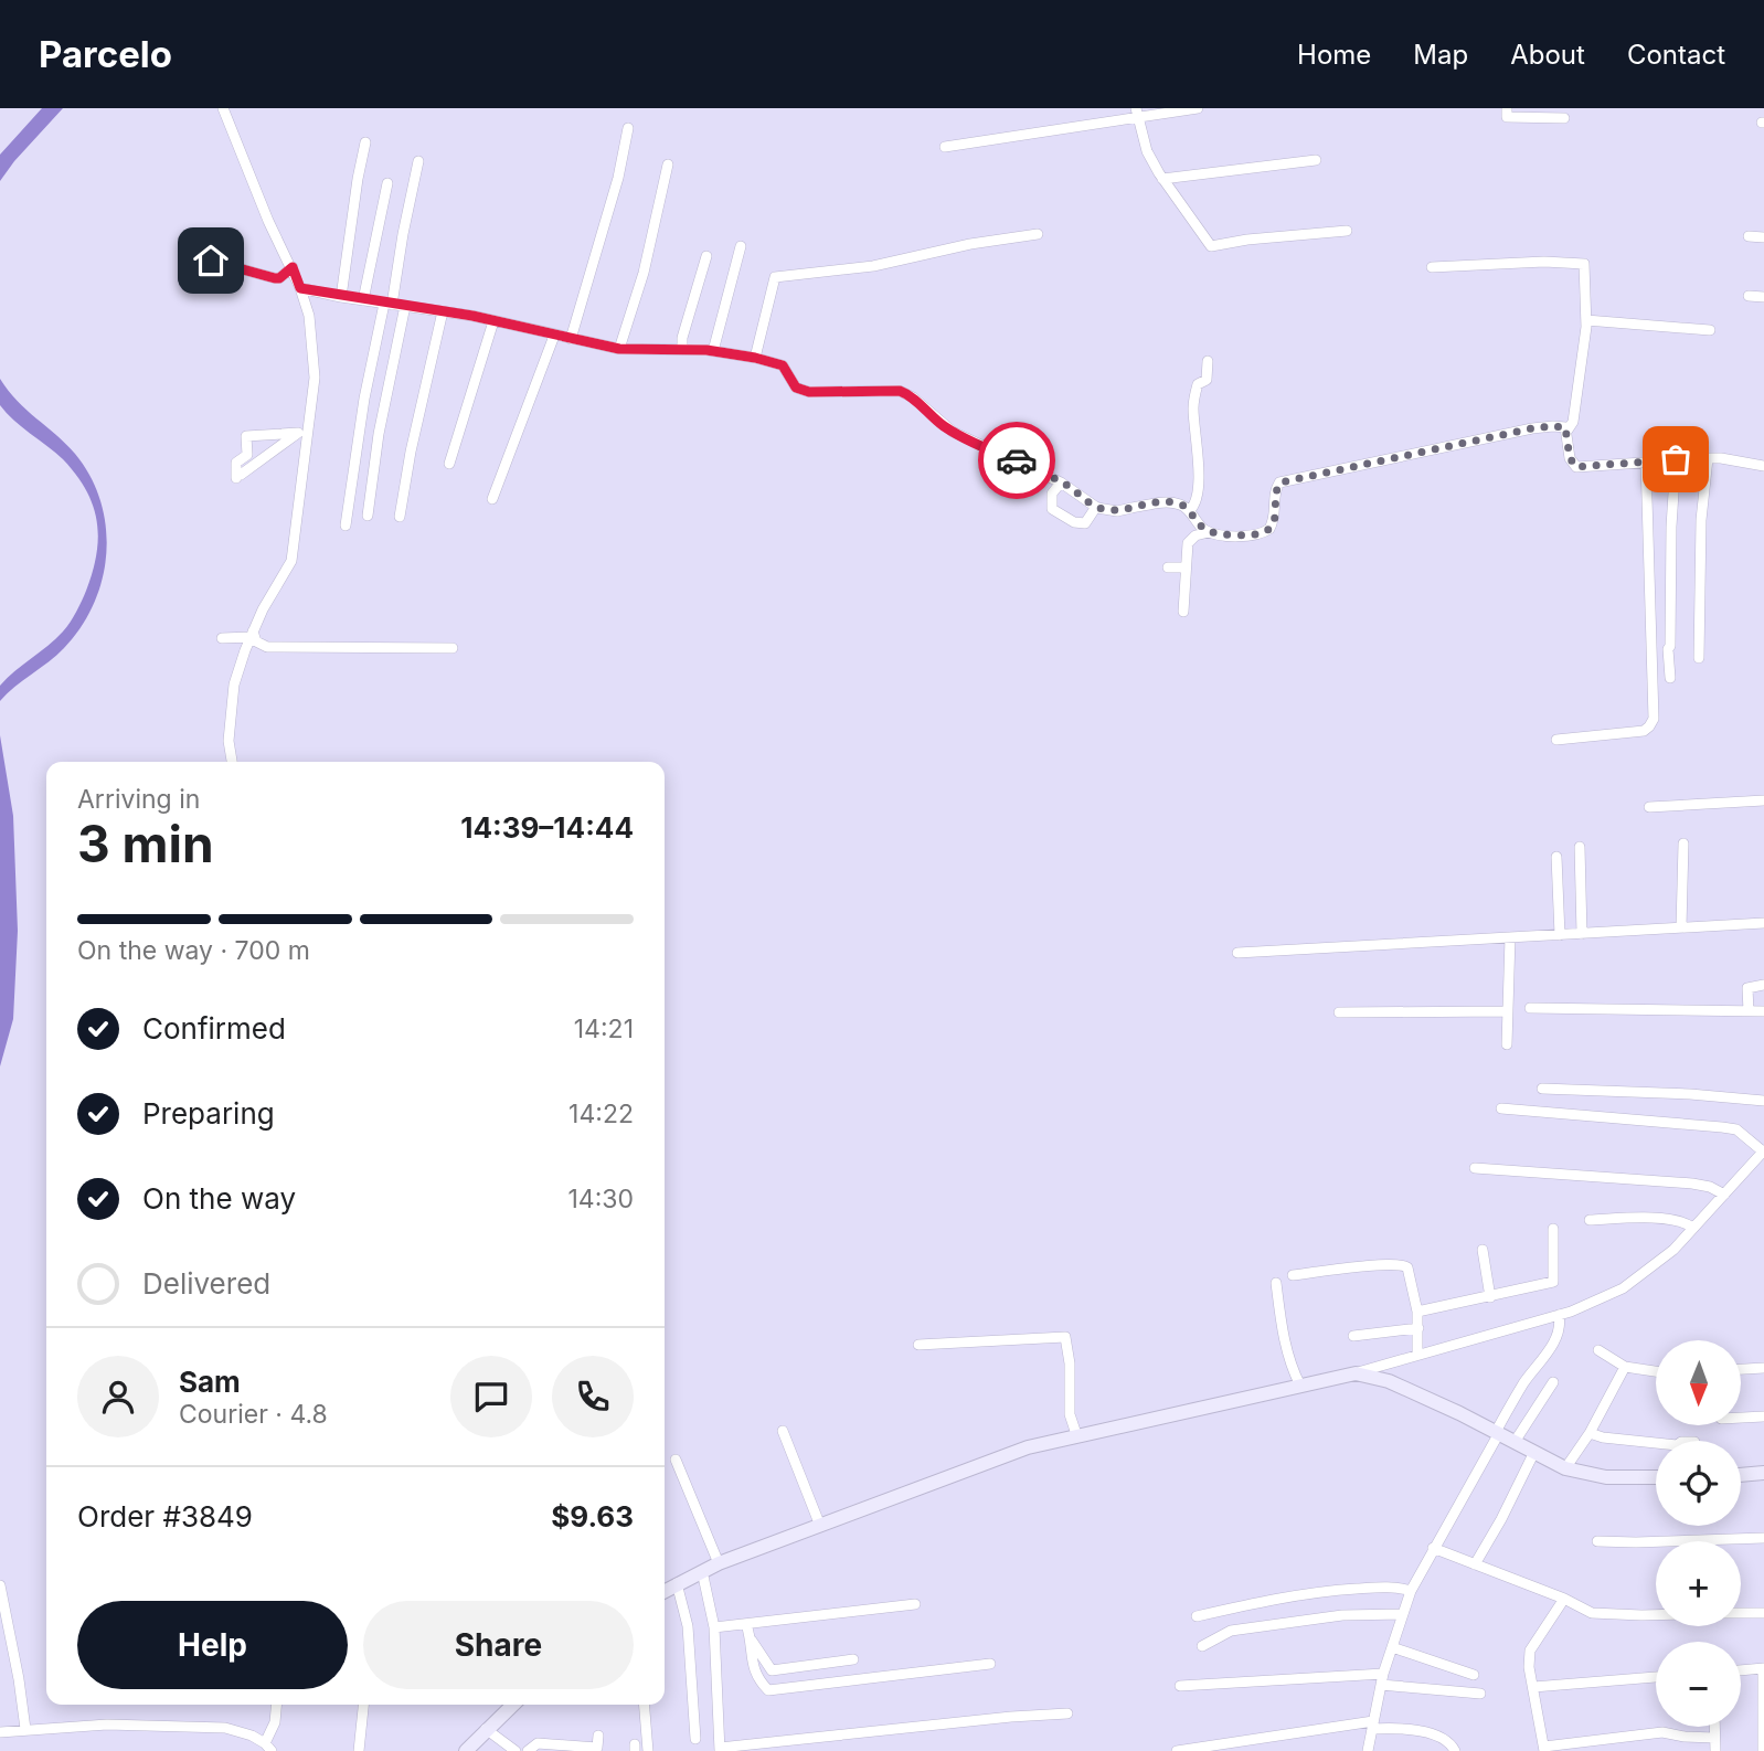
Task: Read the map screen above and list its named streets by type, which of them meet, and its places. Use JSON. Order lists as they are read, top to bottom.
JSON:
{
  "north": "bottom",
  "page": {
    "header": "Parcelo",
    "nav": [
      "Home",
      "Map",
      "About",
      "Contact"
    ],
    "heading": ["3 min", "Arriving in", "14:39–14:44"],
    "panel": [
      "Sam",
      "Courier · 4.8",
      "Order #3849",
      "$9.63"
    ],
    "bar": "On the way · 700 m",
    "list": [
      ["Confirmed", "14:21"],
      ["Preparing", "14:22"],
      ["On the way", "14:30"],
      "Delivered"
    ],
    "map_buttons": ["+", "−"],
    "buttons": ["Help", "Share"]
  }
}
